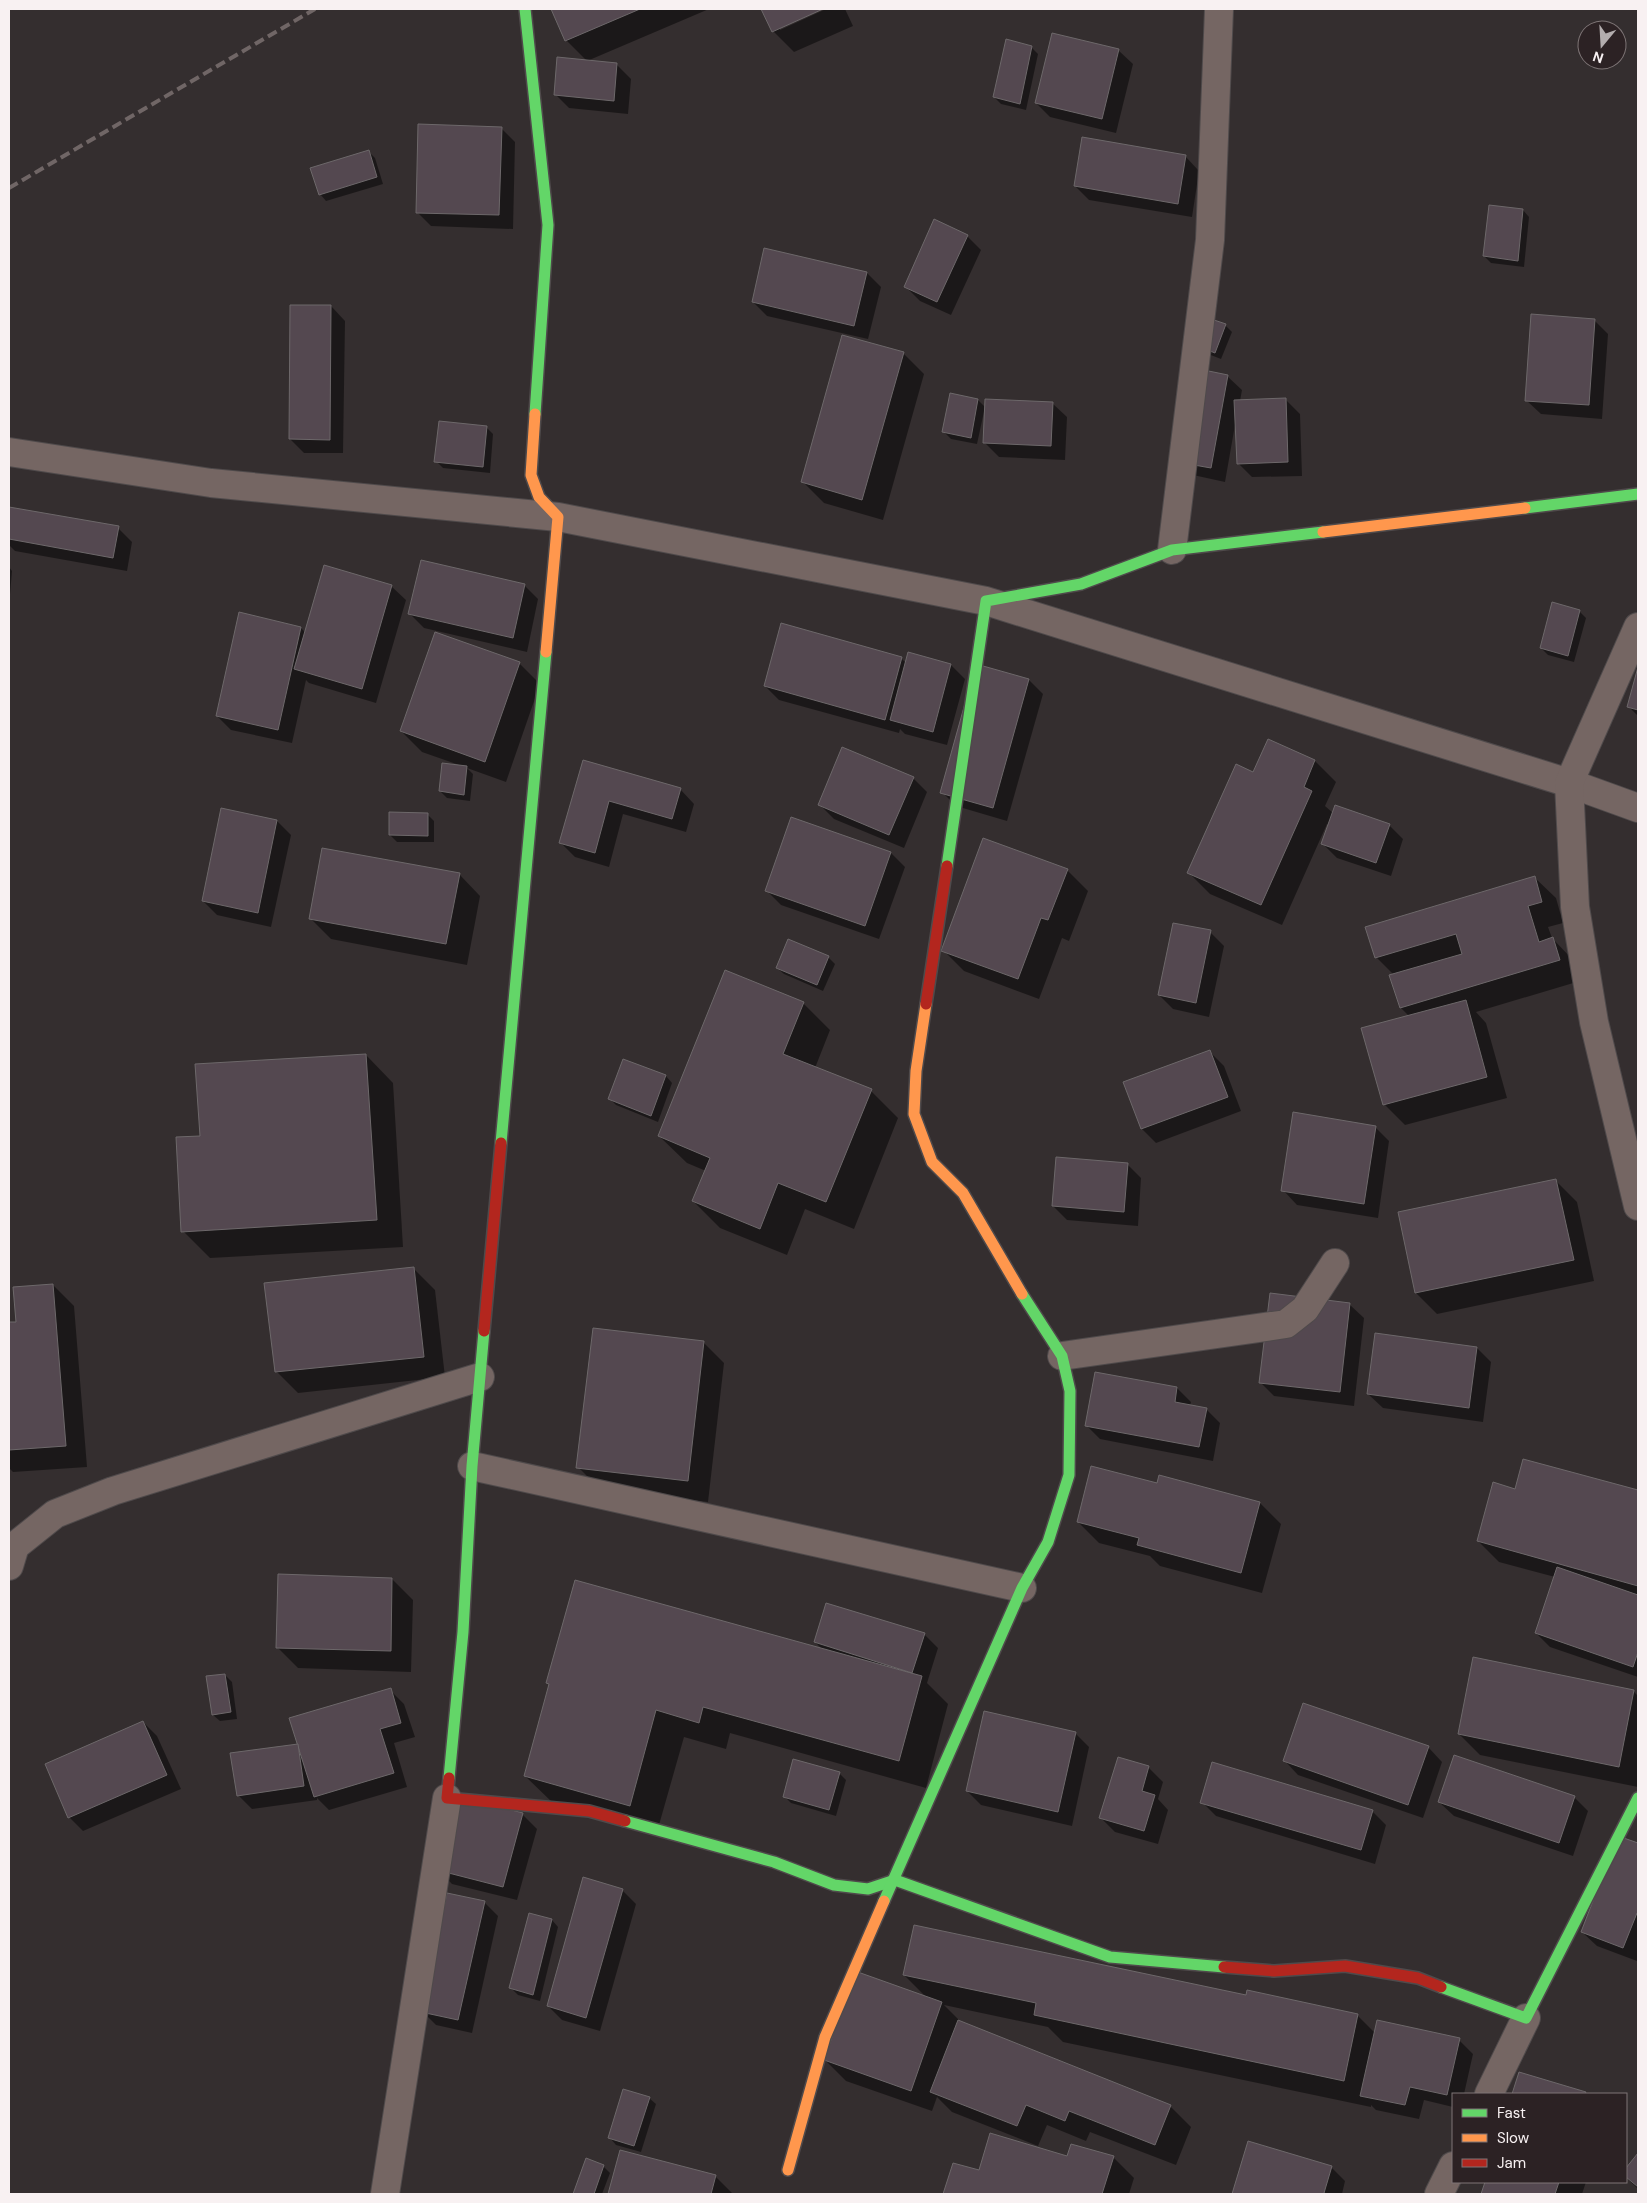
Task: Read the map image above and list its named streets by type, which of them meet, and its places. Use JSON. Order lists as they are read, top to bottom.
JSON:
{
  "legend": ["Fast", "Slow", "Jam"],
  "north": "bottom"
}
